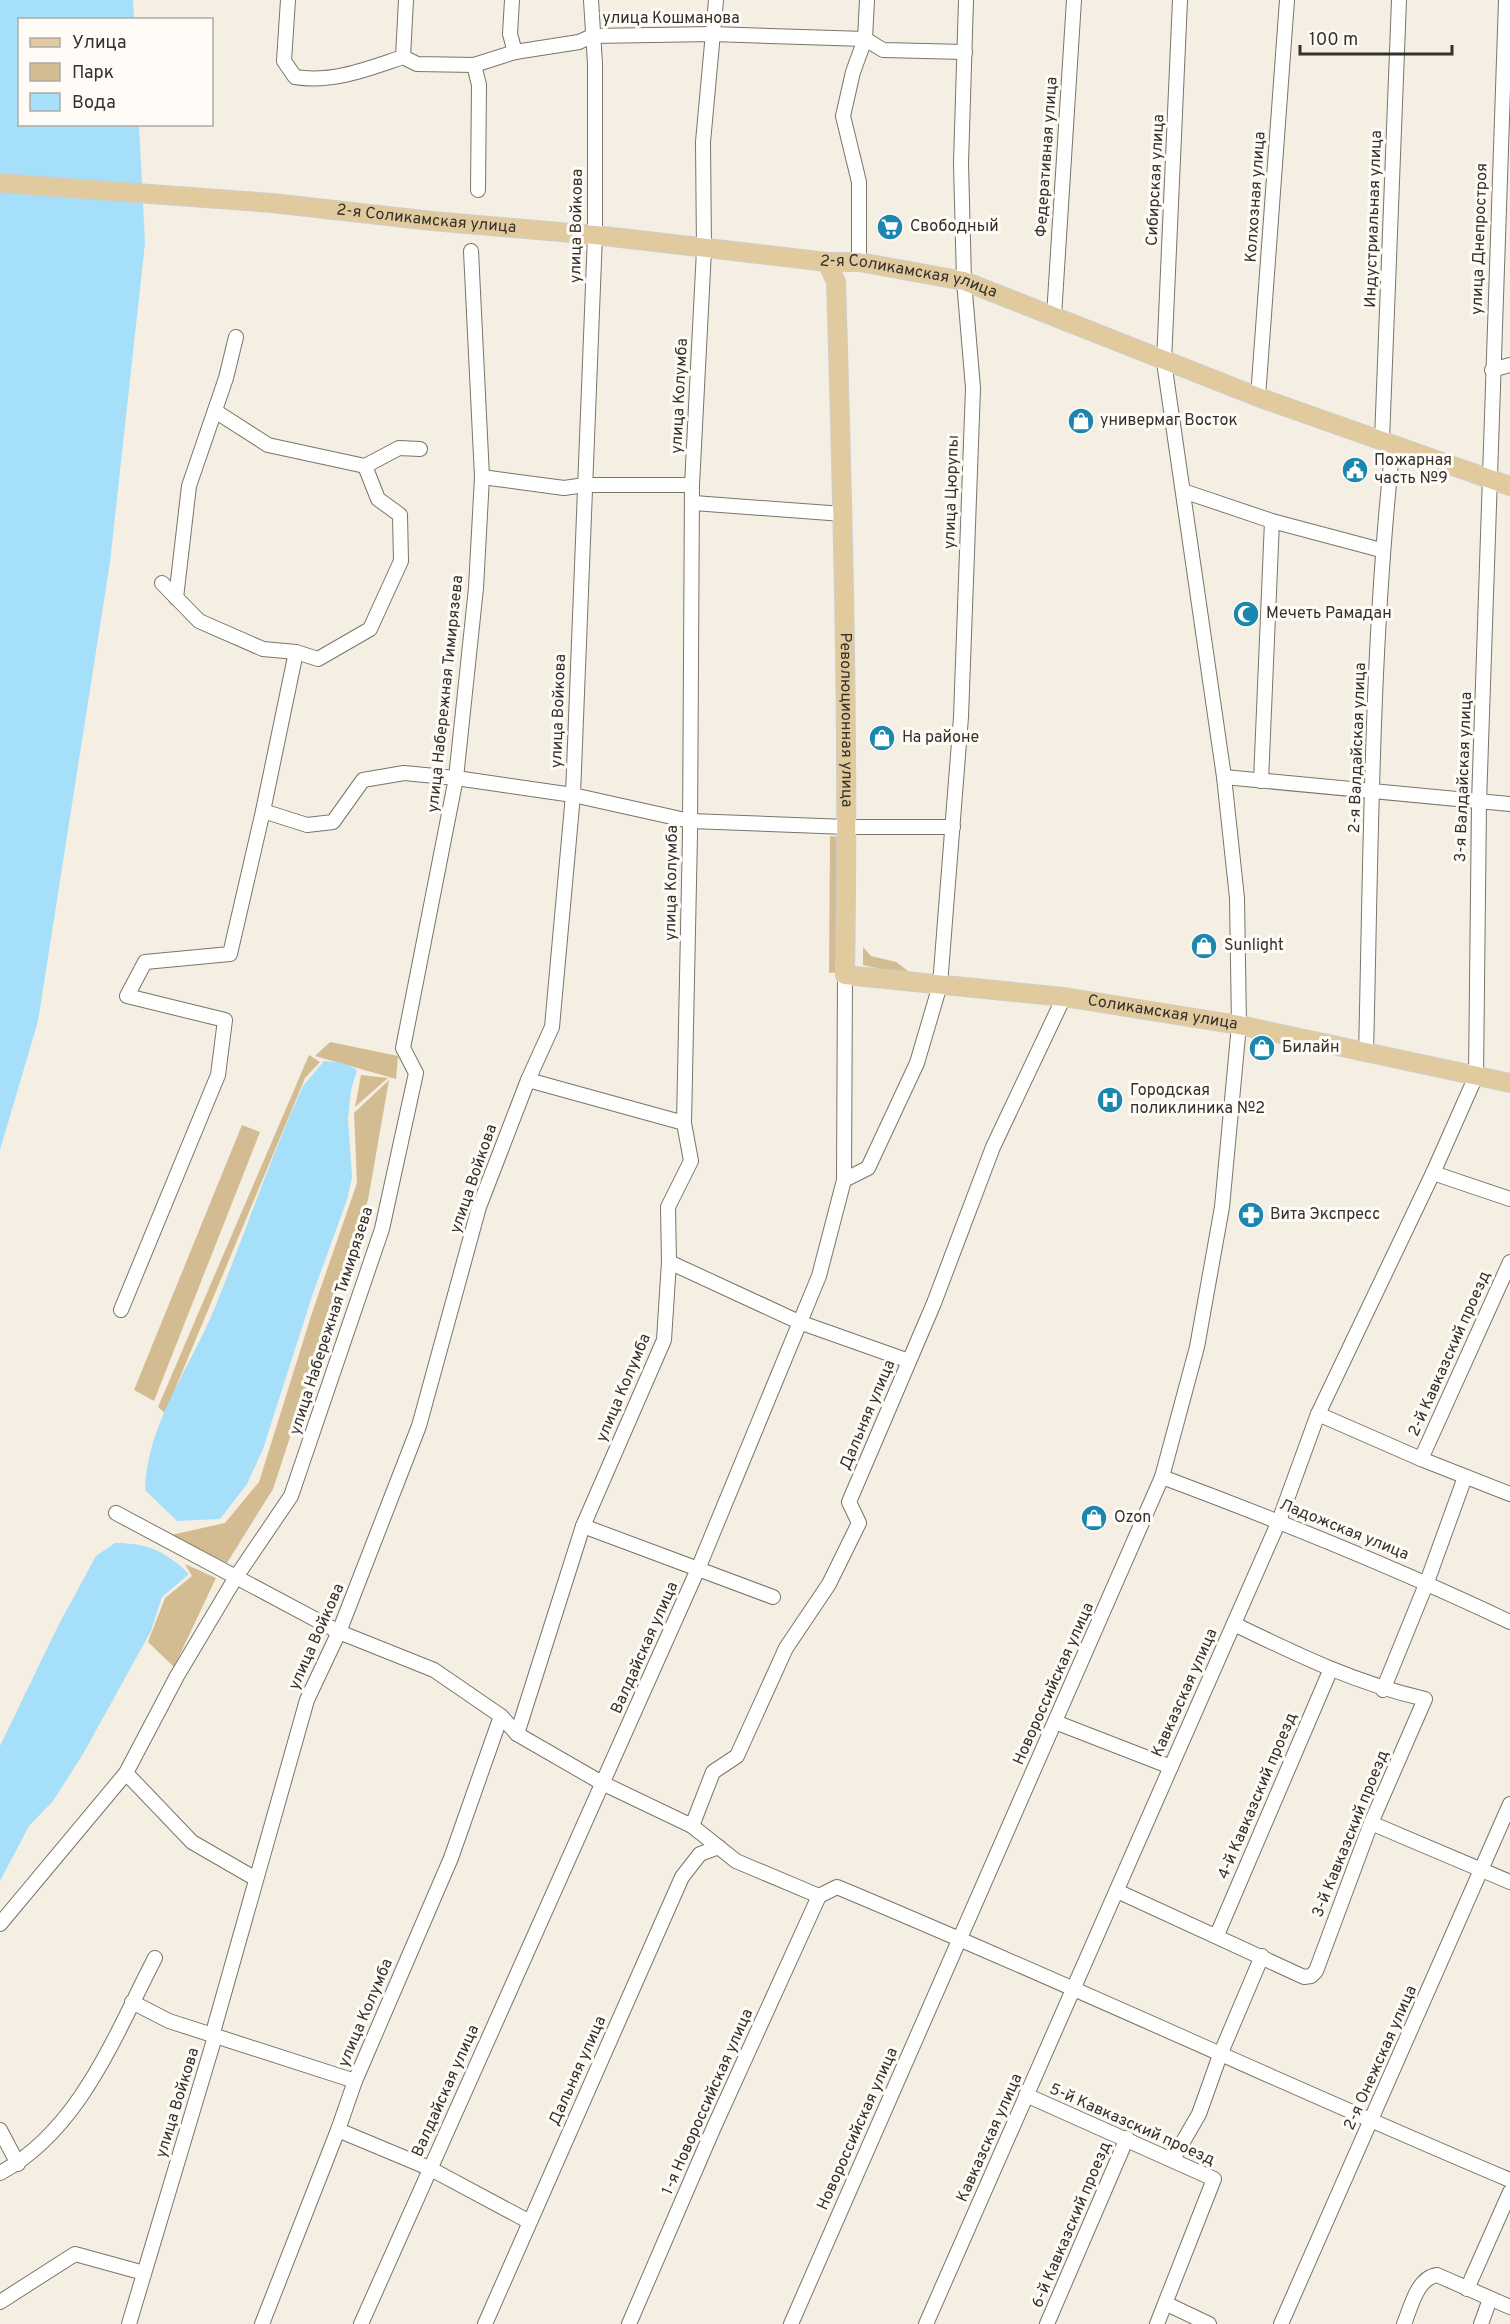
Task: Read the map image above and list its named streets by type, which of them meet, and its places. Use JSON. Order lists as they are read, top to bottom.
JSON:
{
  "streets": {
    "main road": ["2-я Соликамская улица", "Революционная улица", "Соликамская улица"],
    "street": [
      "улица Кошманова",
      "Федеративная улица",
      "Сибирская улица",
      "Колхозная улица",
      "Индустриальная улица",
      "улица Войкова",
      "улица Днепростроя",
      "улица Колумба",
      "улица Цюрупы",
      "улица Набережная Тимирязева",
      "2-я Валдайская улица",
      "3-я Валдайская улица",
      "2-й Кавказский проезд",
      "Дальняя улица",
      "Ладожская улица",
      "Валдайская улица",
      "Новороссийская улица",
      "Кавказская улица",
      "4-й Кавказский проезд",
      "3-й Кавказский проезд",
      "2-я Онежская улица",
      "1-я Новороссийская улица",
      "5-й Кавказский проезд",
      "6-й Кавказский проезд"
    ]
  },
  "crossings": [
    ["улица Кошманова", "улица Войкова"],
    ["улица Кошманова", "улица Колумба"],
    ["улица Кошманова", "улица Цюрупы"],
    ["Федеративная улица", "2-я Соликамская улица"],
    ["Сибирская улица", "2-я Соликамская улица"],
    ["Сибирская улица", "Новороссийская улица"],
    ["Колхозная улица", "2-я Соликамская улица"],
    ["2-я Соликамская улица", "Индустриальная улица"],
    ["2-я Соликамская улица", "улица Войкова"],
    ["2-я Соликамская улица", "улица Днепростроя"],
    ["2-я Соликамская улица", "улица Колумба"],
    ["2-я Соликамская улица", "улица Цюрупы"],
    ["2-я Соликамская улица", "Революционная улица"],
    ["2-я Соликамская улица", "2-я Валдайская улица"],
    ["2-я Соликамская улица", "3-я Валдайская улица"],
    ["Индустриальная улица", "2-я Валдайская улица"],
    ["улица Днепростроя", "3-я Валдайская улица"],
    ["улица Цюрупы", "Соликамская улица"],
    ["Революционная улица", "Соликамская улица"],
    ["Революционная улица", "Валдайская улица"],
    ["2-я Валдайская улица", "Соликамская улица"],
    ["3-я Валдайская улица", "Соликамская улица"],
    ["3-я Валдайская улица", "Кавказская улица"],
    ["Соликамская улица", "Дальняя улица"],
    ["Соликамская улица", "Новороссийская улица"],
    ["Соликамская улица", "Кавказская улица"],
    ["Ладожская улица", "Новороссийская улица"],
    ["Ладожская улица", "Кавказская улица"],
    ["Кавказская улица", "3-й Кавказский проезд"],
    ["Кавказская улица", "5-й Кавказский проезд"],
    ["4-й Кавказский проезд", "3-й Кавказский проезд"],
    ["5-й Кавказский проезд", "6-й Кавказский проезд"]
  ],
  "places": {
    "supermarket": ["Свободный"],
    "shop": [
      "универмаг Восток",
      "На районе",
      "Sunlight",
      "Билайн",
      "Ozon"
    ],
    "public building": ["Пожарная часть №9"],
    "mosque": ["Мечеть Рамадан"],
    "hospital": ["Городская поликлиника №2"],
    "pharmacy": ["Вита Экспресс"]
  },
  "legend": ["Улица", "Парк", "Вода"],
  "scale_bar": "100 m"
}
